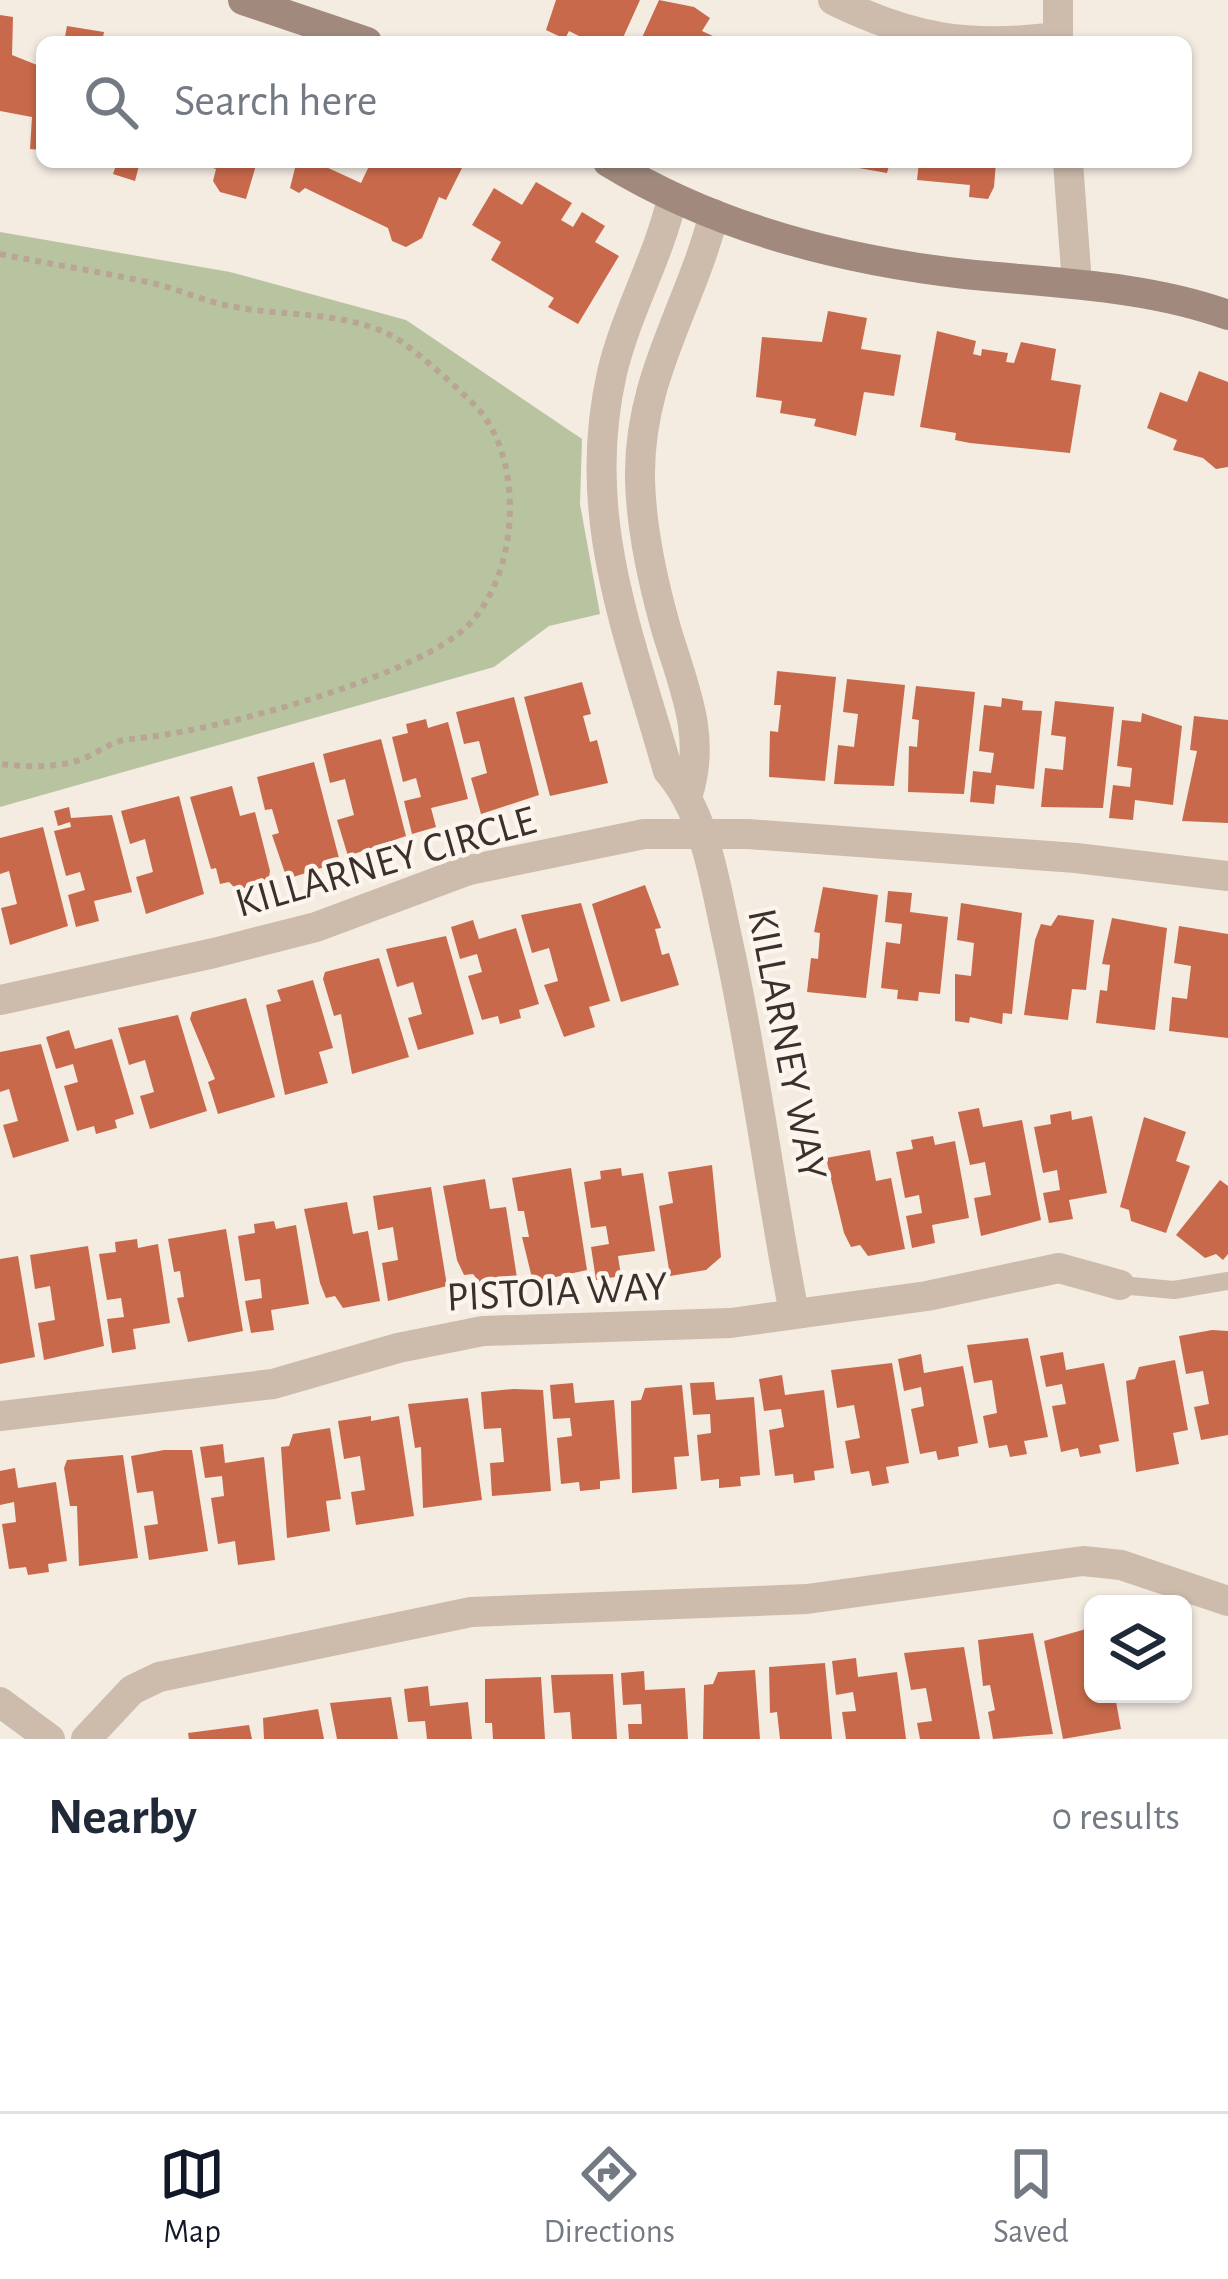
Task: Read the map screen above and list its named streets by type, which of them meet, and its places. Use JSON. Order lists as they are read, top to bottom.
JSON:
{
  "streets": {
    "street": ["KILLARNEY CIRCLE", "KILLARNEY WAY", "PISTOIA WAY"]
  },
  "crossings": [
    ["KILLARNEY CIRCLE", "KILLARNEY WAY"],
    ["KILLARNEY WAY", "PISTOIA WAY"]
  ],
  "page": {
    "search": "Search here",
    "heading": ["Nearby", "0 results"],
    "nav": ["Map", "Directions", "Saved"]
  }
}
